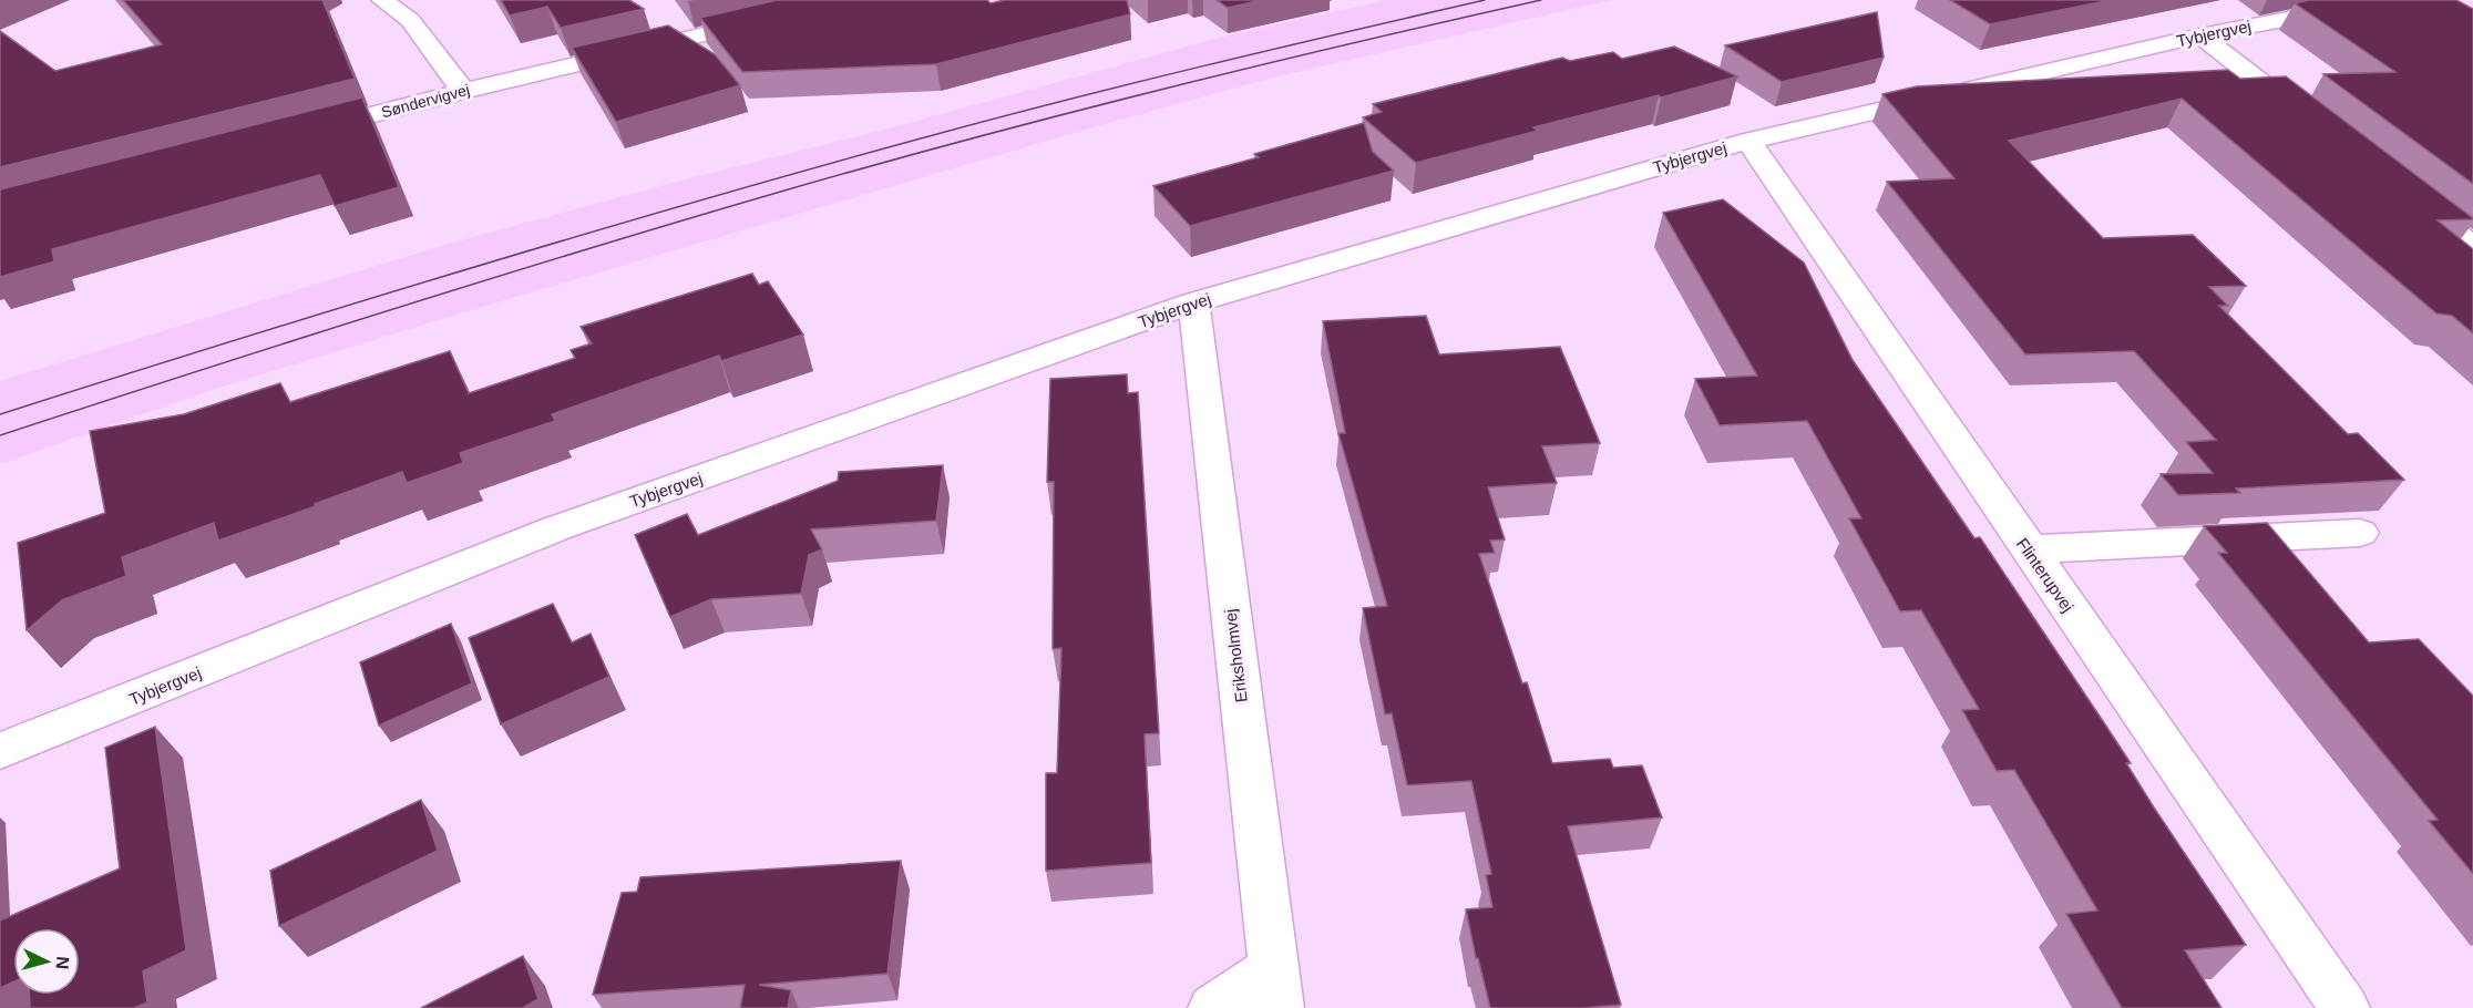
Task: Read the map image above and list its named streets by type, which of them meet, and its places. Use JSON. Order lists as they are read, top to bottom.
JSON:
{
  "streets": {
    "street": [
      "Tybjergvej",
      "Søndervigvej",
      "Flinterupvej",
      "Eriksholmvej"
    ]
  },
  "crossings": [
    ["Tybjergvej", "Flinterupvej"],
    ["Tybjergvej", "Eriksholmvej"]
  ],
  "north": "right"
}
